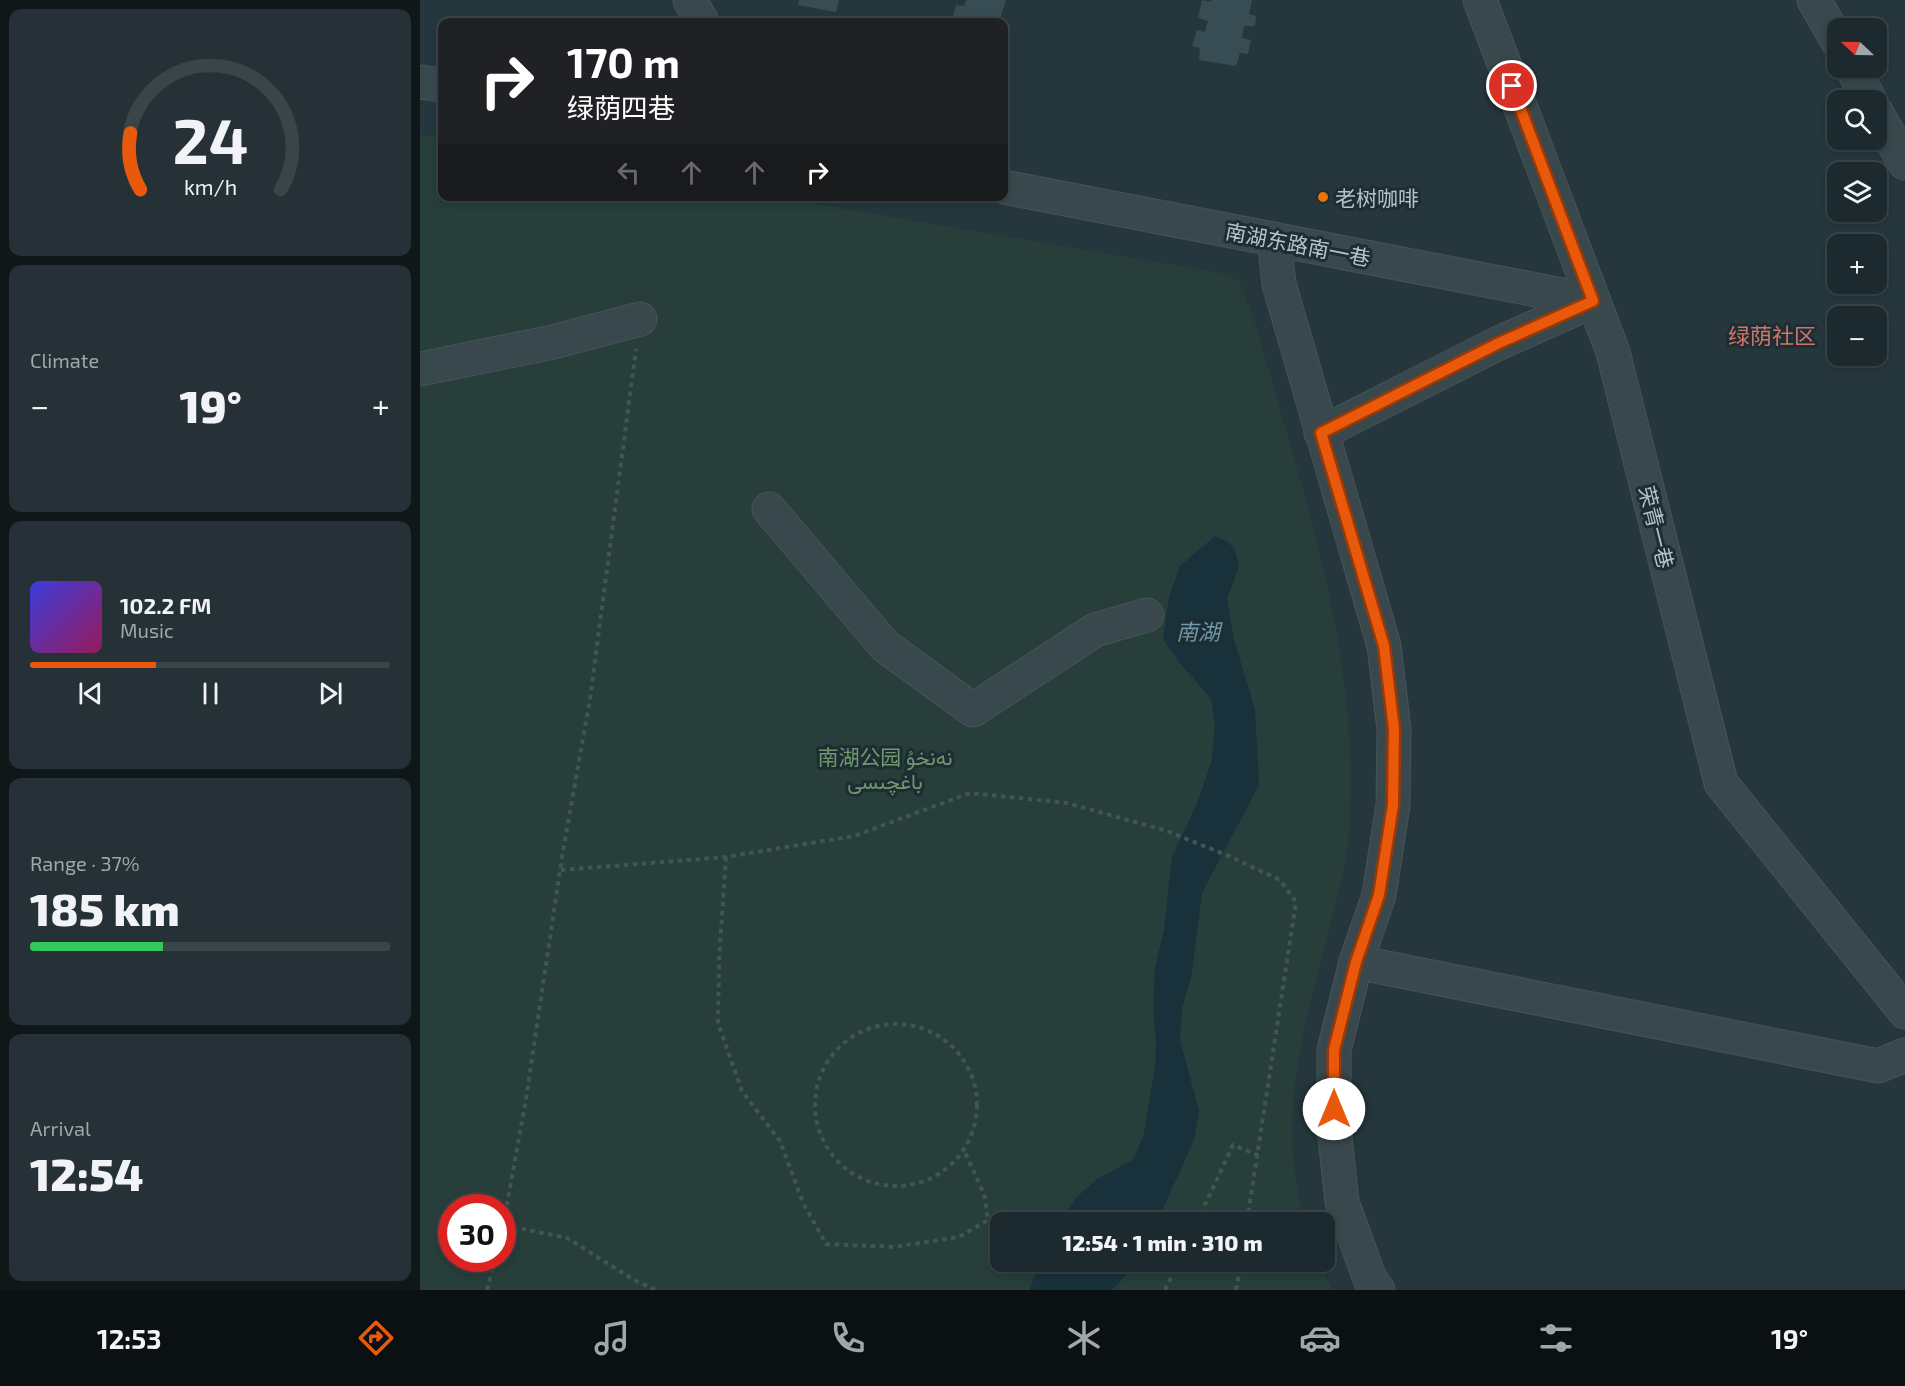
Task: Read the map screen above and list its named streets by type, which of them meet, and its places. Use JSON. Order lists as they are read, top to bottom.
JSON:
{
  "streets": {
    "street": ["南湖东路南一巷", "荣青一巷"]
  },
  "crossings": [
    ["南湖东路南一巷", "荣青一巷"]
  ],
  "districts": ["绿荫社区"],
  "water": ["南湖"],
  "parks": ["南湖公园 نەنخۇ باغچىسى"],
  "places": ["老树咖啡"],
  "north": "left",
  "page": {
    "map_buttons": ["+", "−"],
    "turn": ["170 m", "绿荫四巷"],
    "tile": [
      "Climate",
      ["Range · 37%", "185 km"],
      ["Arrival", "12:54"]
    ],
    "heat": ["−", "19°", "+"],
    "song": ["102.2 FM", "Music"],
    "limit": "30",
    "trip": "12:54 · 1 min · 310 m",
    "tabs": ["12:53", "19°"],
    "gauge": ["24", "km/h"]
  }
}
